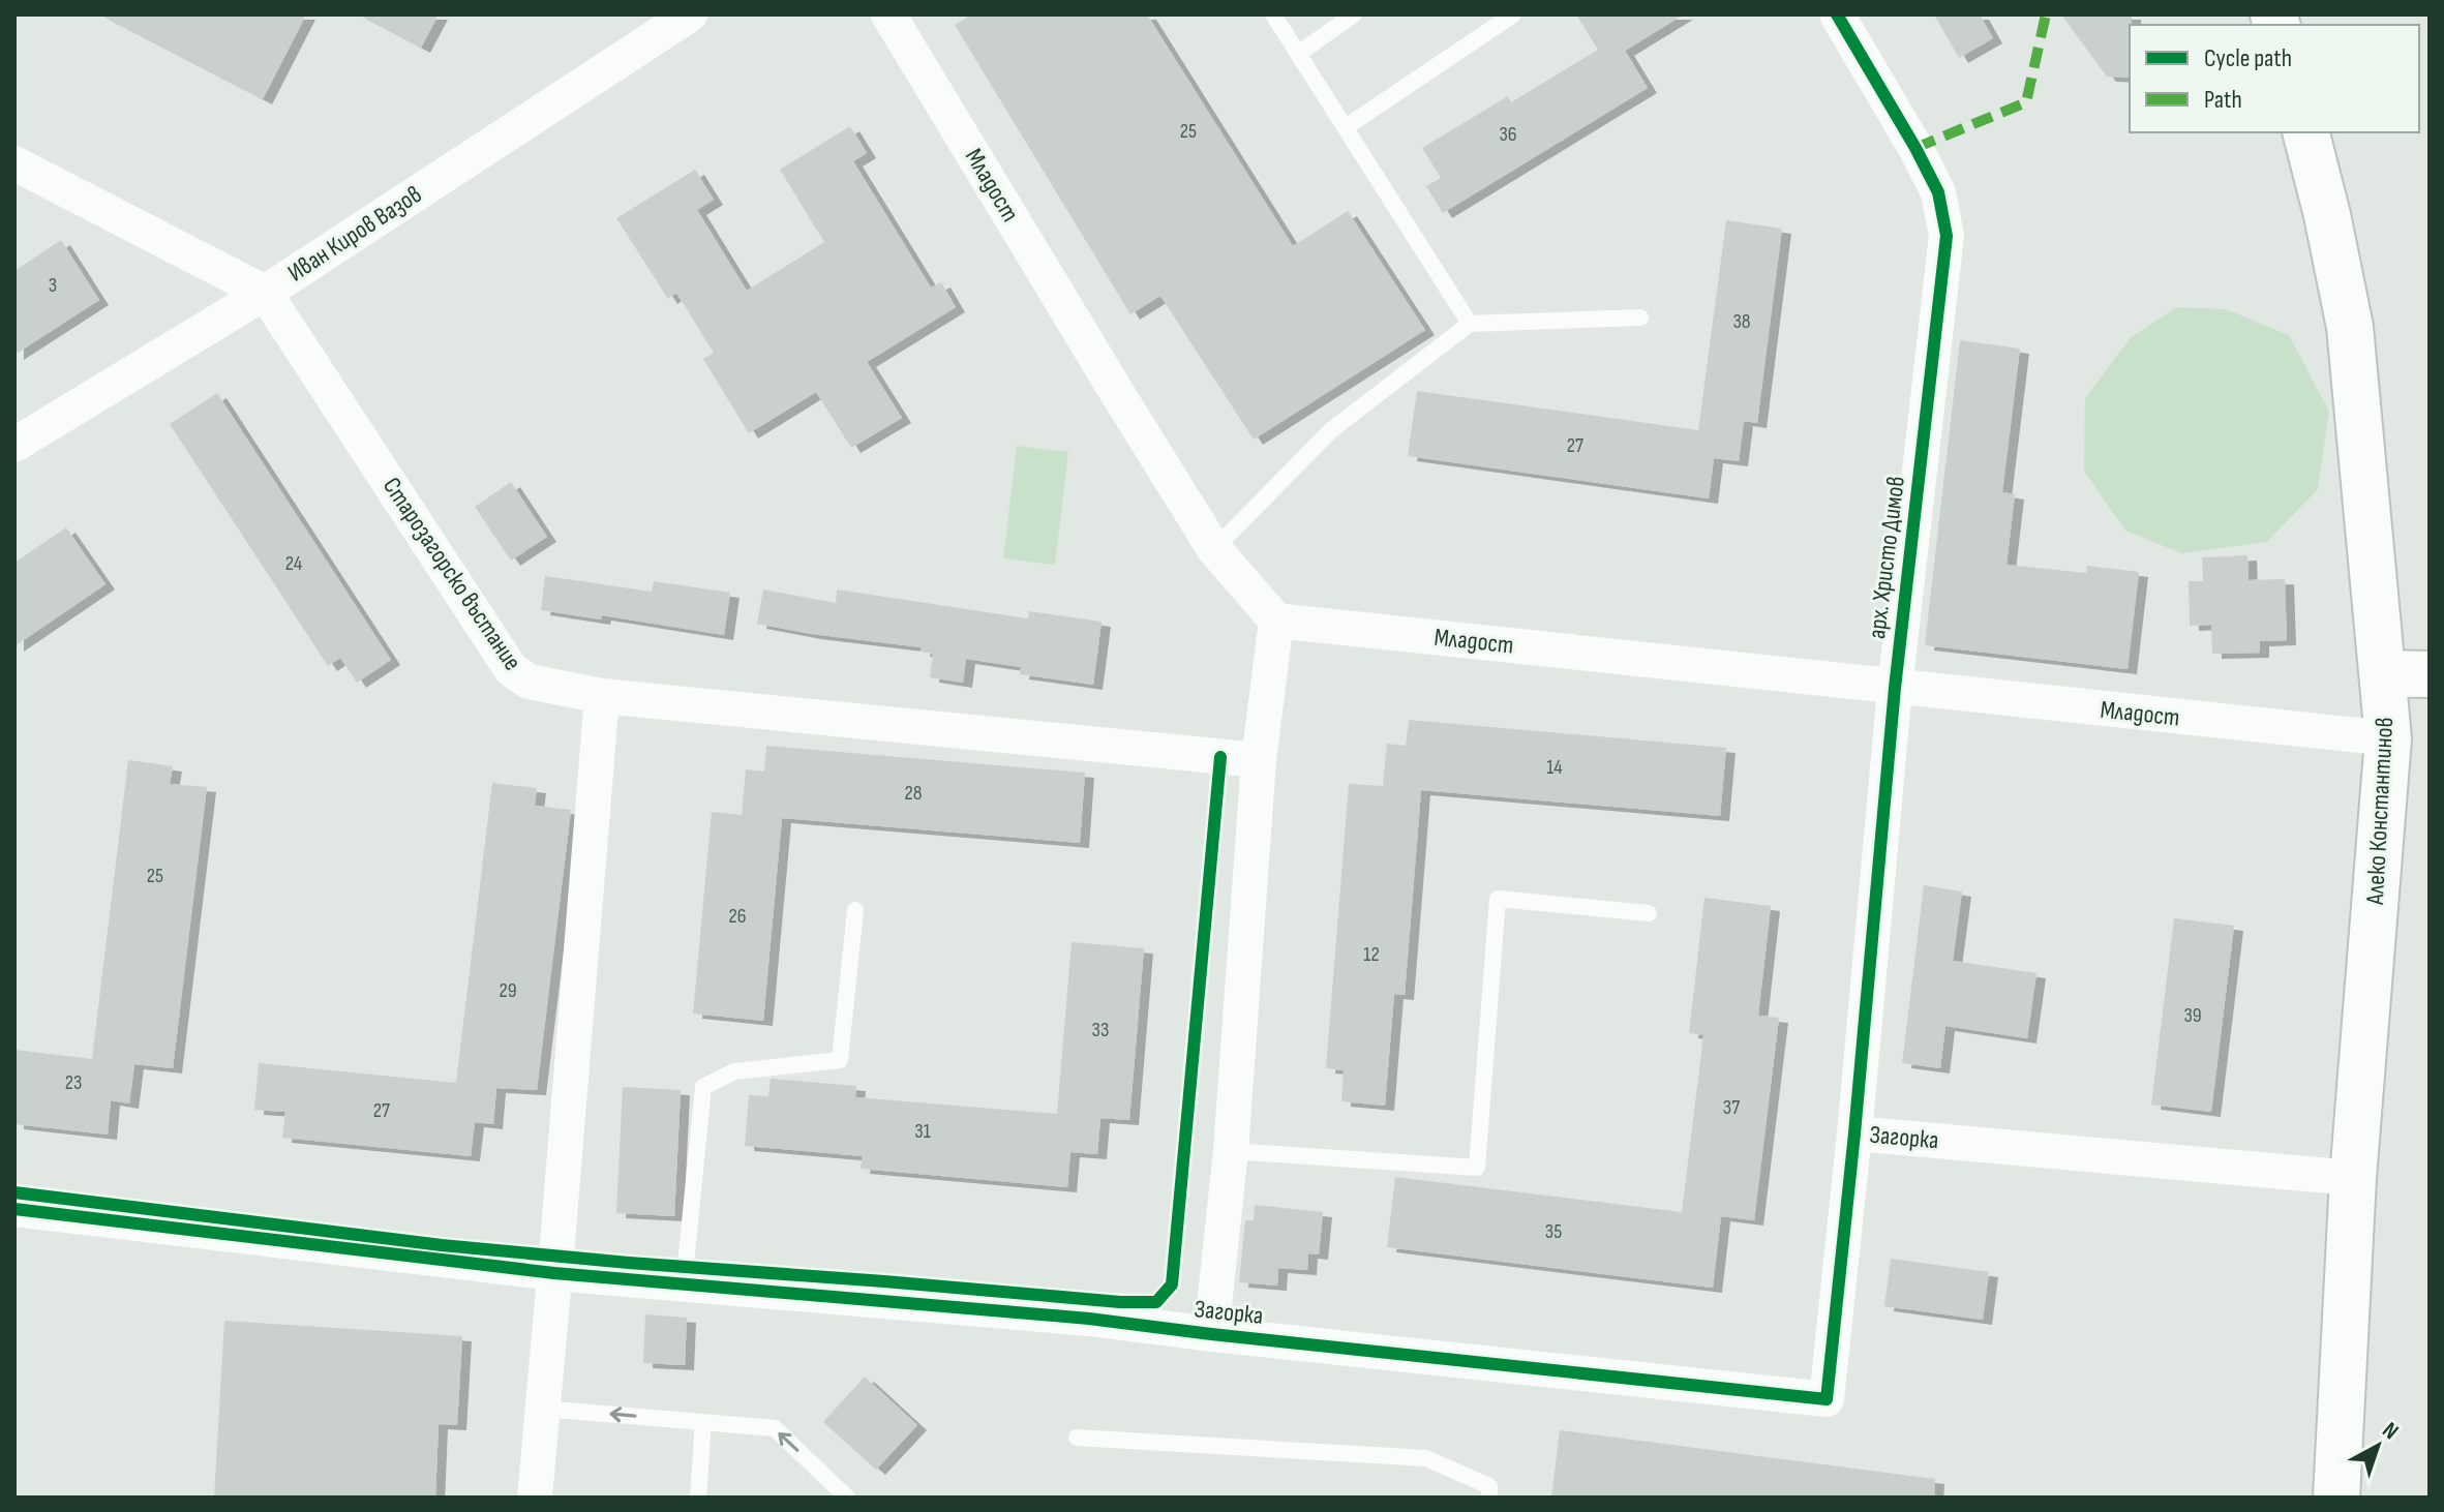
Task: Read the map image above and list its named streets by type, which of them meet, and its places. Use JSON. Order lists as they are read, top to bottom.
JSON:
{
  "streets": {
    "street": [
      "Младост",
      "Иван Киров Вазов",
      "арх. Христо Димов",
      "Старозагорско въстание",
      "Алеко Константинов",
      "Загорка"
    ]
  },
  "crossings": [
    ["Младост", "арх. Христо Димов"],
    ["Младост", "Алеко Константинов"],
    ["Иван Киров Вазов", "Старозагорско въстание"],
    ["арх. Христо Димов", "Загорка"],
    ["Алеко Константинов", "Загорка"]
  ],
  "house_numbers": [
    "25",
    "36",
    "3",
    "38",
    "27",
    "24",
    "14",
    "28",
    "25",
    "26",
    "12",
    "29",
    "39",
    "33",
    "23",
    "37",
    "27",
    "31",
    "35"
  ],
  "legend": ["Cycle path", "Path"],
  "north": "top right"
}
